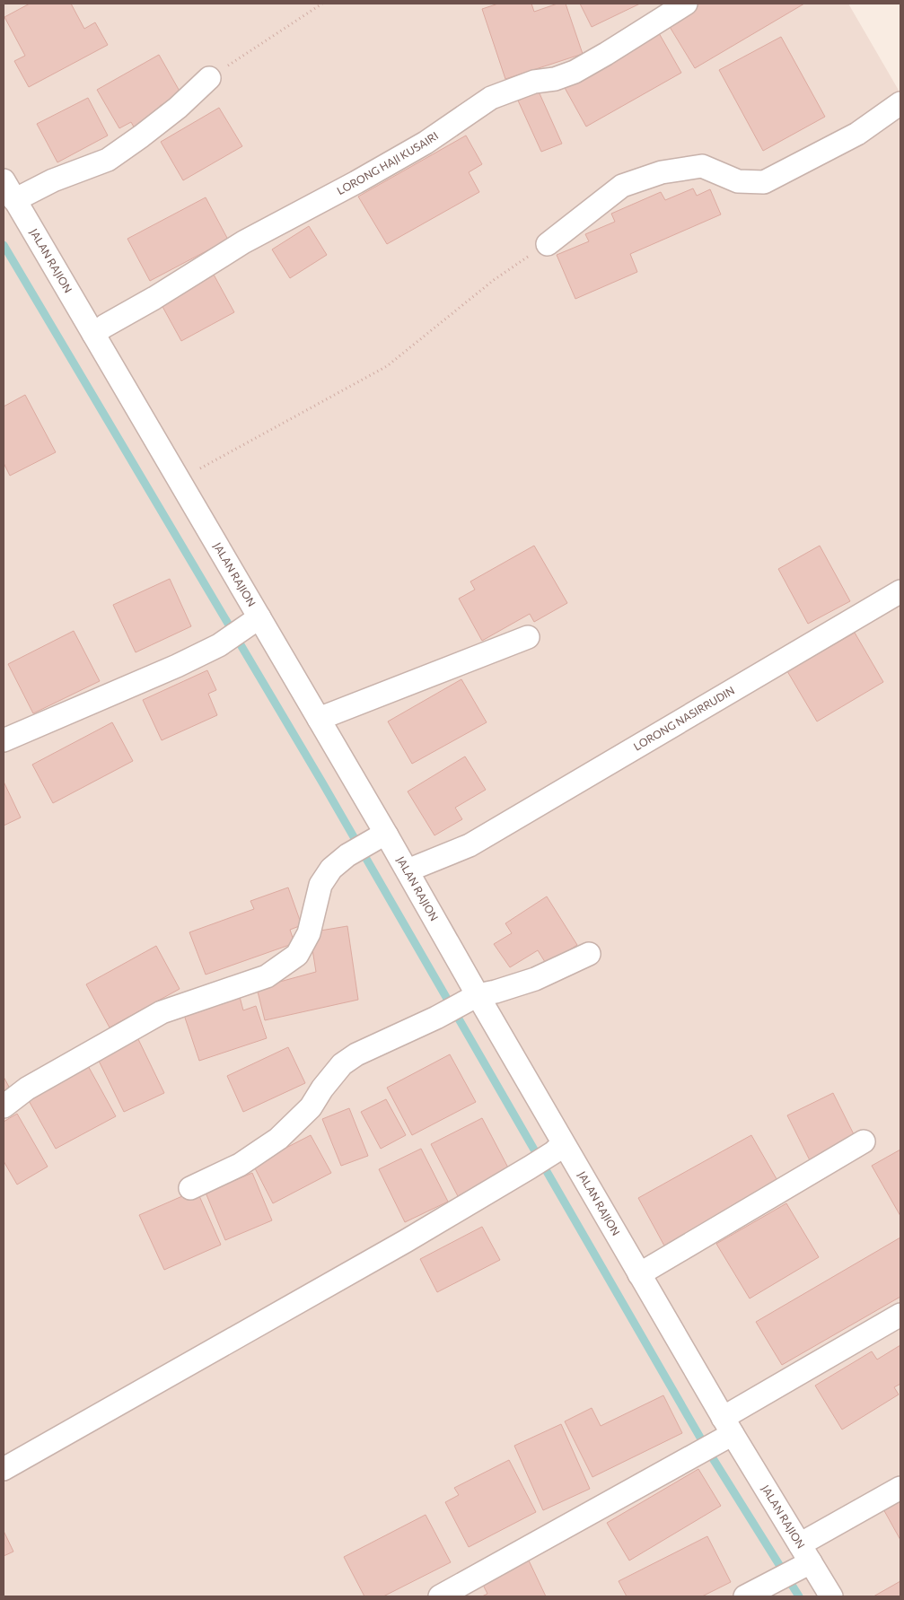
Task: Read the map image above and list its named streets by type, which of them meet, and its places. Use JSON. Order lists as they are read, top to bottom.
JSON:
{
  "streets": {
    "street": ["LORONG HAJI KUSAIRI", "JALAN RAJION", "LORONG NASIRRUDIN"]
  },
  "crossings": [
    ["LORONG HAJI KUSAIRI", "JALAN RAJION"],
    ["JALAN RAJION", "LORONG NASIRRUDIN"]
  ]
}
